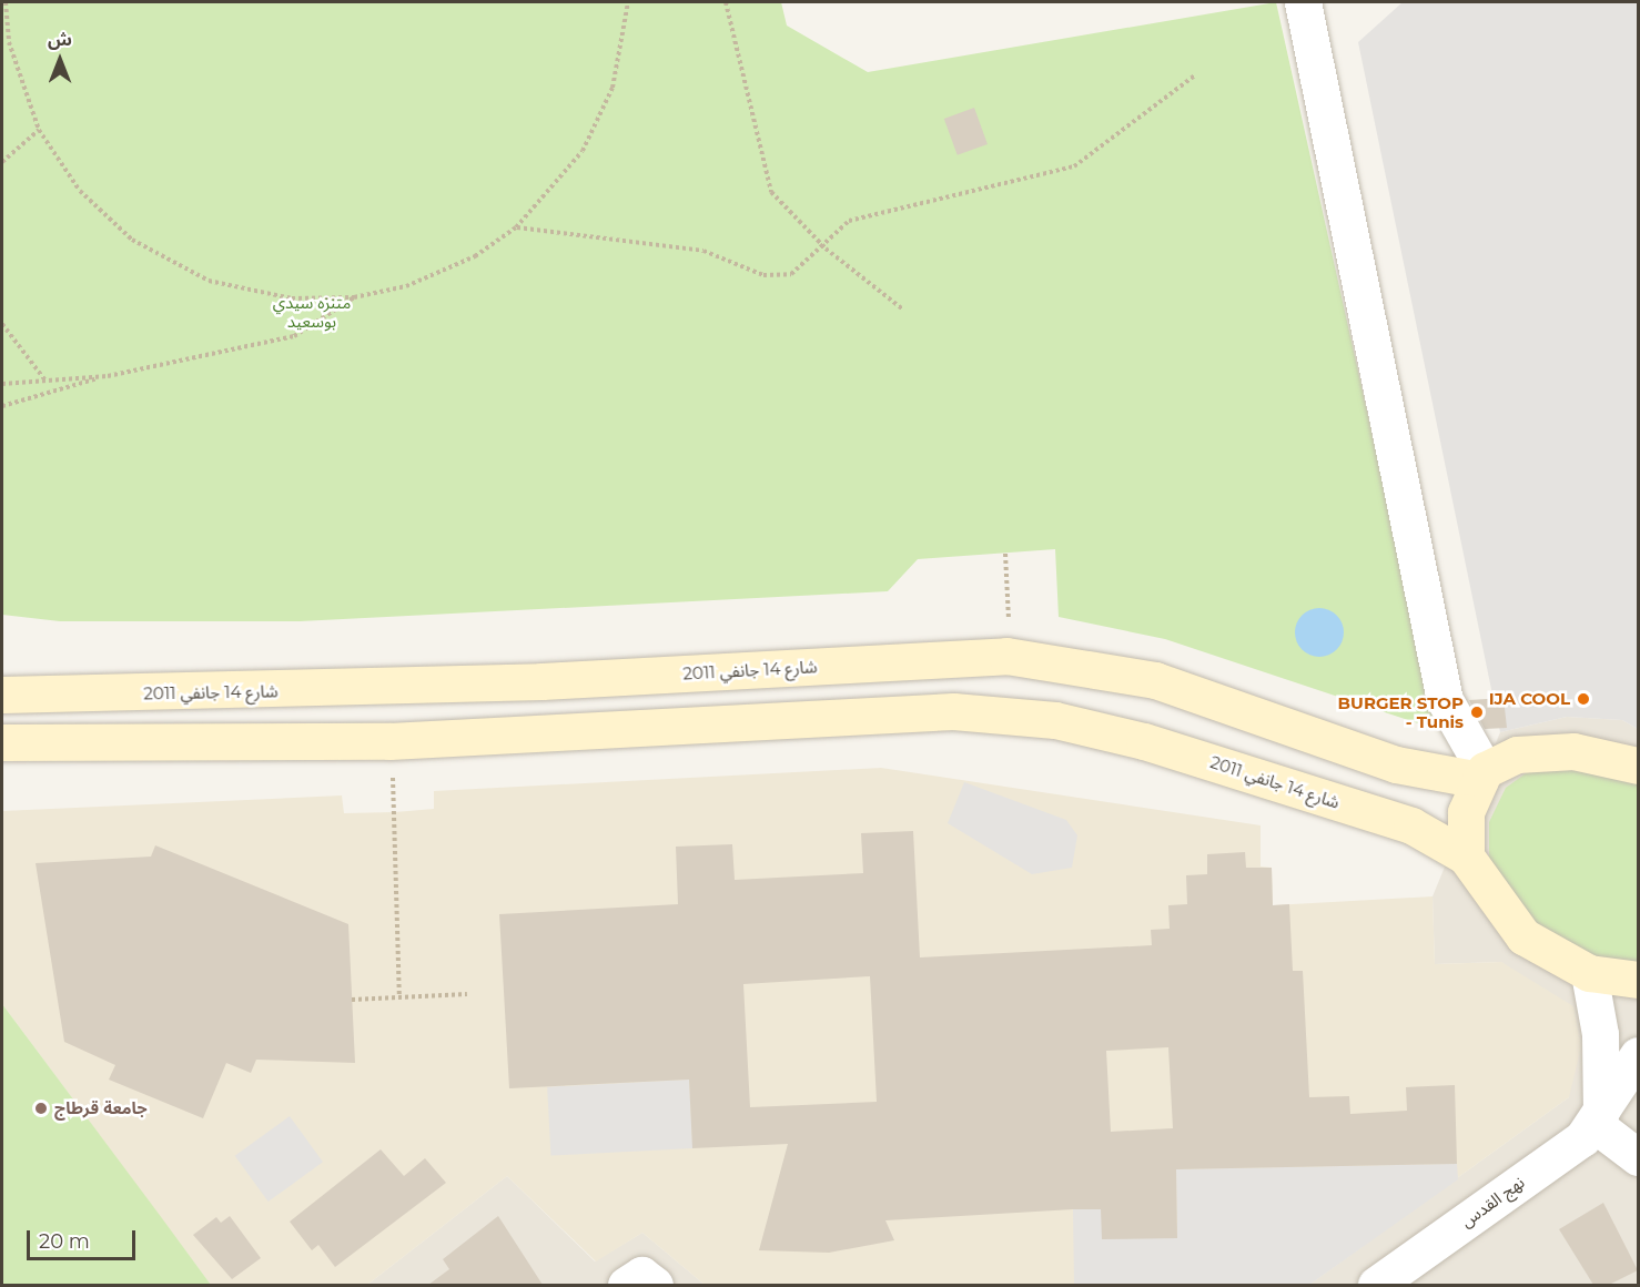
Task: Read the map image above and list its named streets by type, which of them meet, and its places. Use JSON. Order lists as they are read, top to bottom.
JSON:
{
  "streets": {
    "main road": ["شارع 14 جانفي 2011"],
    "street": ["نهج القدس"]
  },
  "parks": ["متنزه سيدي بوسعيد"],
  "places": ["IJA COOL", "BURGER STOP - Tunis", "جامعة قرطاج"],
  "scale_bar": "20 m",
  "north": "top"
}
